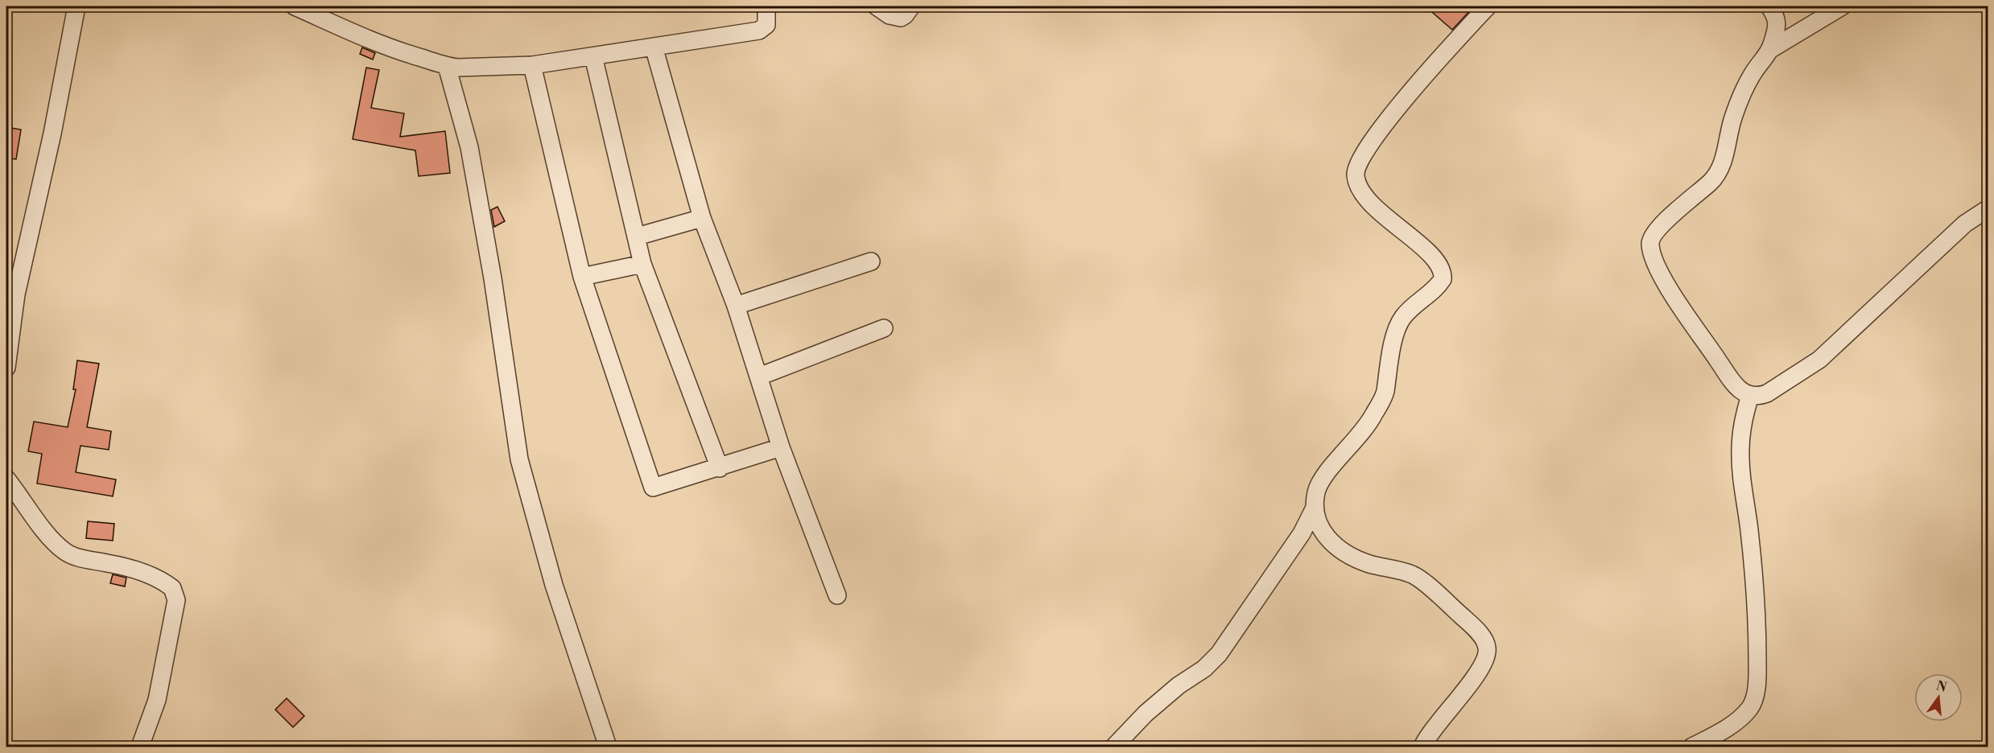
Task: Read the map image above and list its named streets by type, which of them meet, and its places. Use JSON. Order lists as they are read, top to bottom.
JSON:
{
  "north": "top"
}
